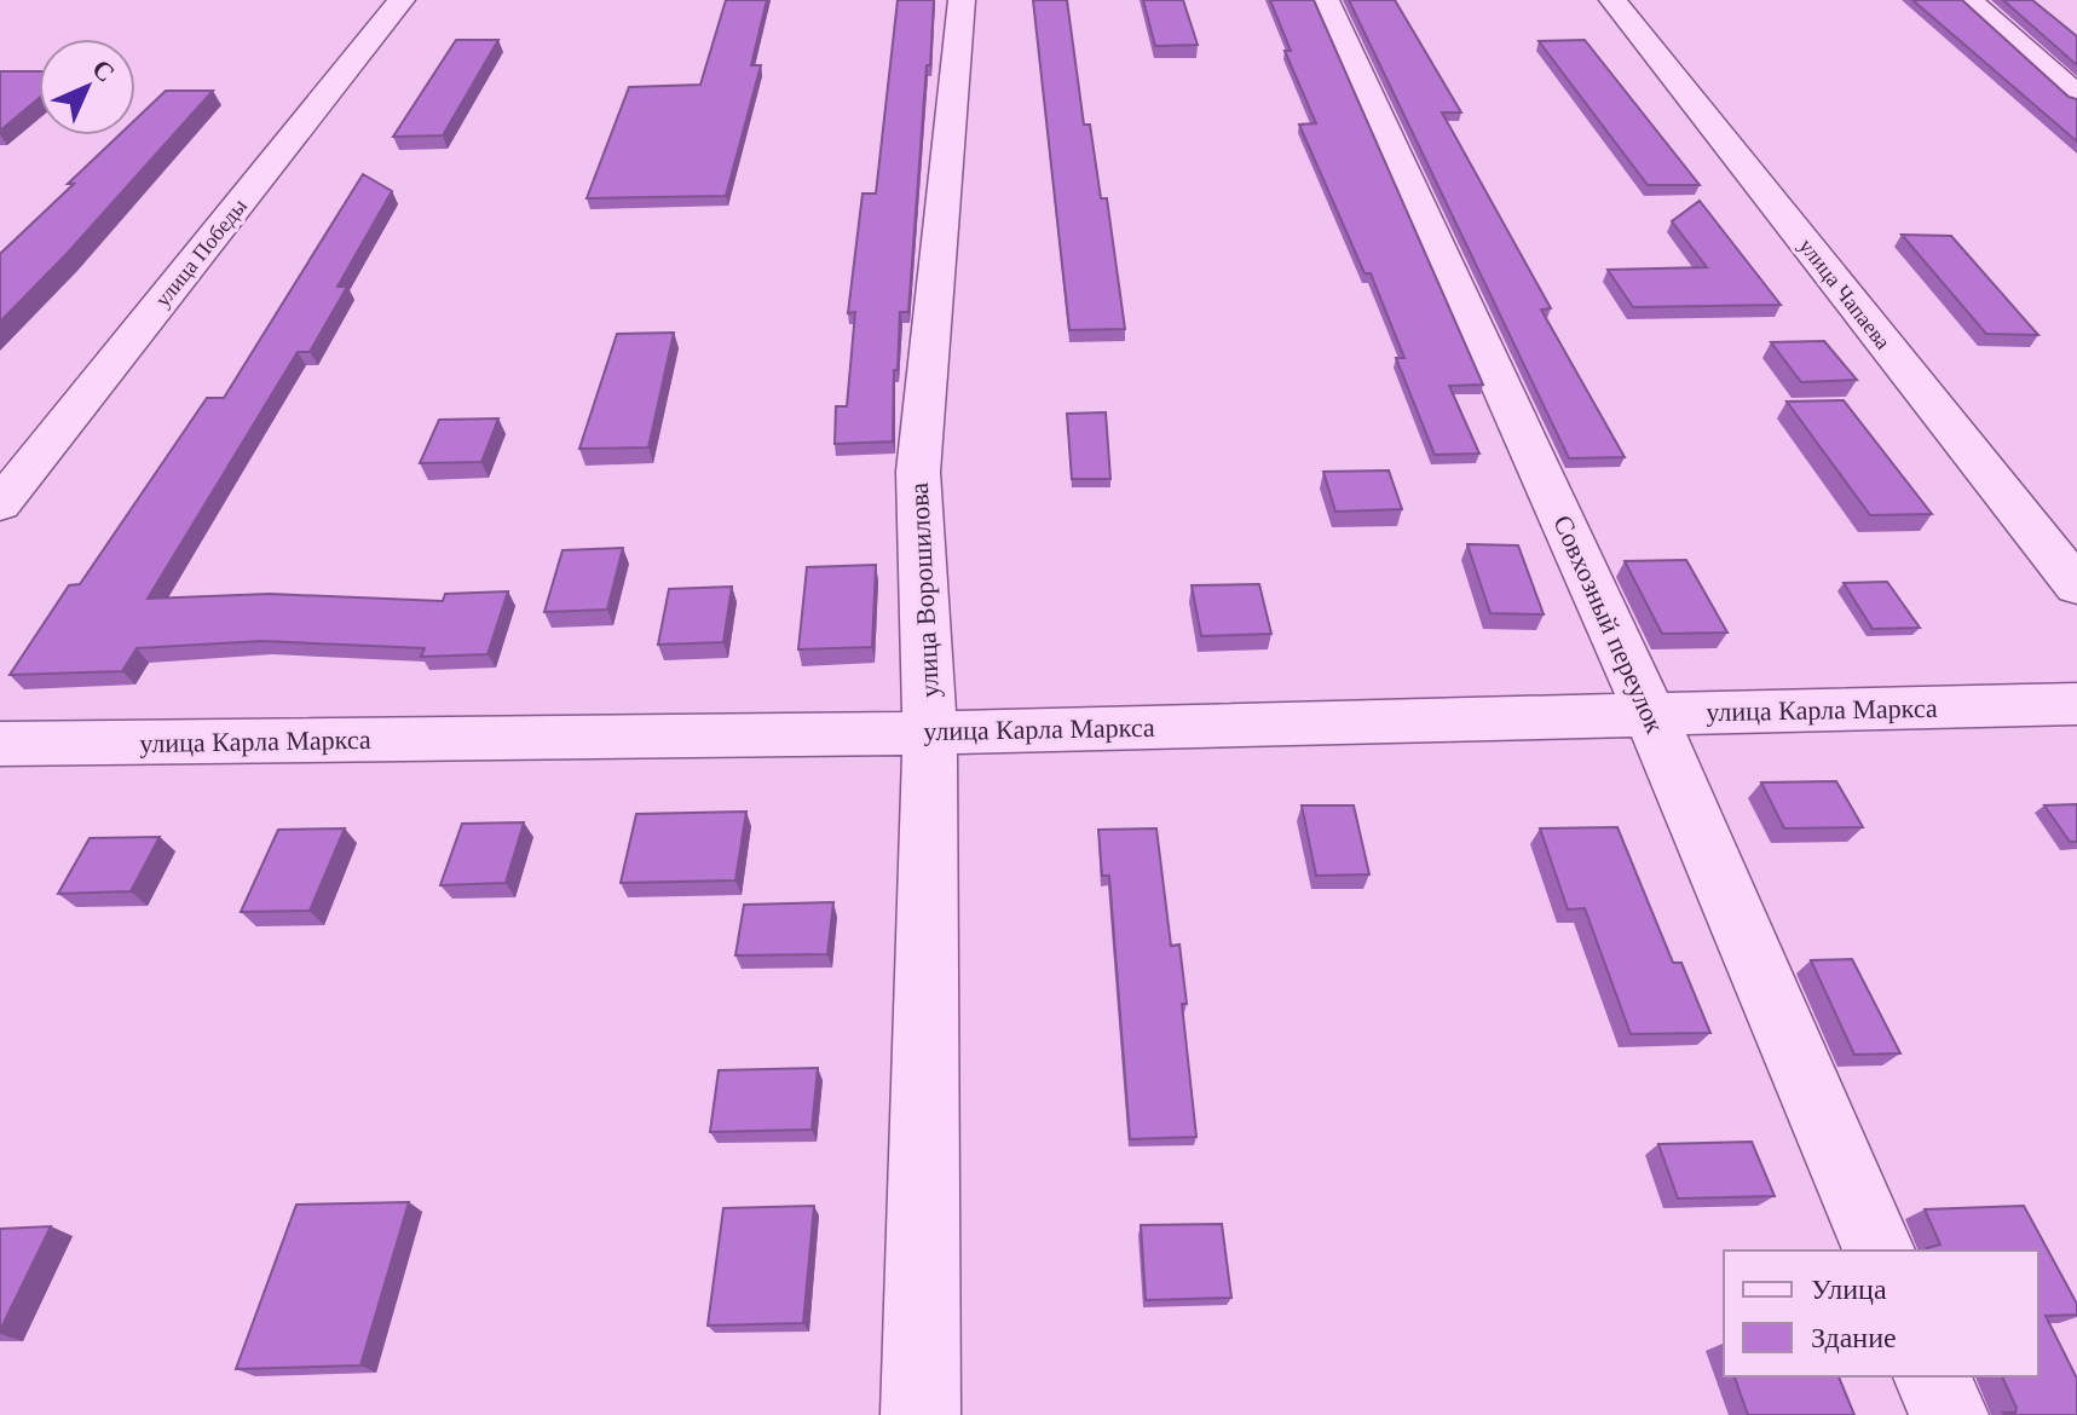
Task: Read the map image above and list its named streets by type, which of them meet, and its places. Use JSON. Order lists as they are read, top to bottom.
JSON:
{
  "streets": {
    "street": [
      "улица Победы",
      "улица Чапаева",
      "улица Ворошилова",
      "Совхозный переулок",
      "улица Карла Маркса"
    ]
  },
  "crossings": [
    ["улица Ворошилова", "улица Карла Маркса"],
    ["Совхозный переулок", "улица Карла Маркса"]
  ],
  "legend": ["Улица", "Здание"],
  "north": "top right"
}
